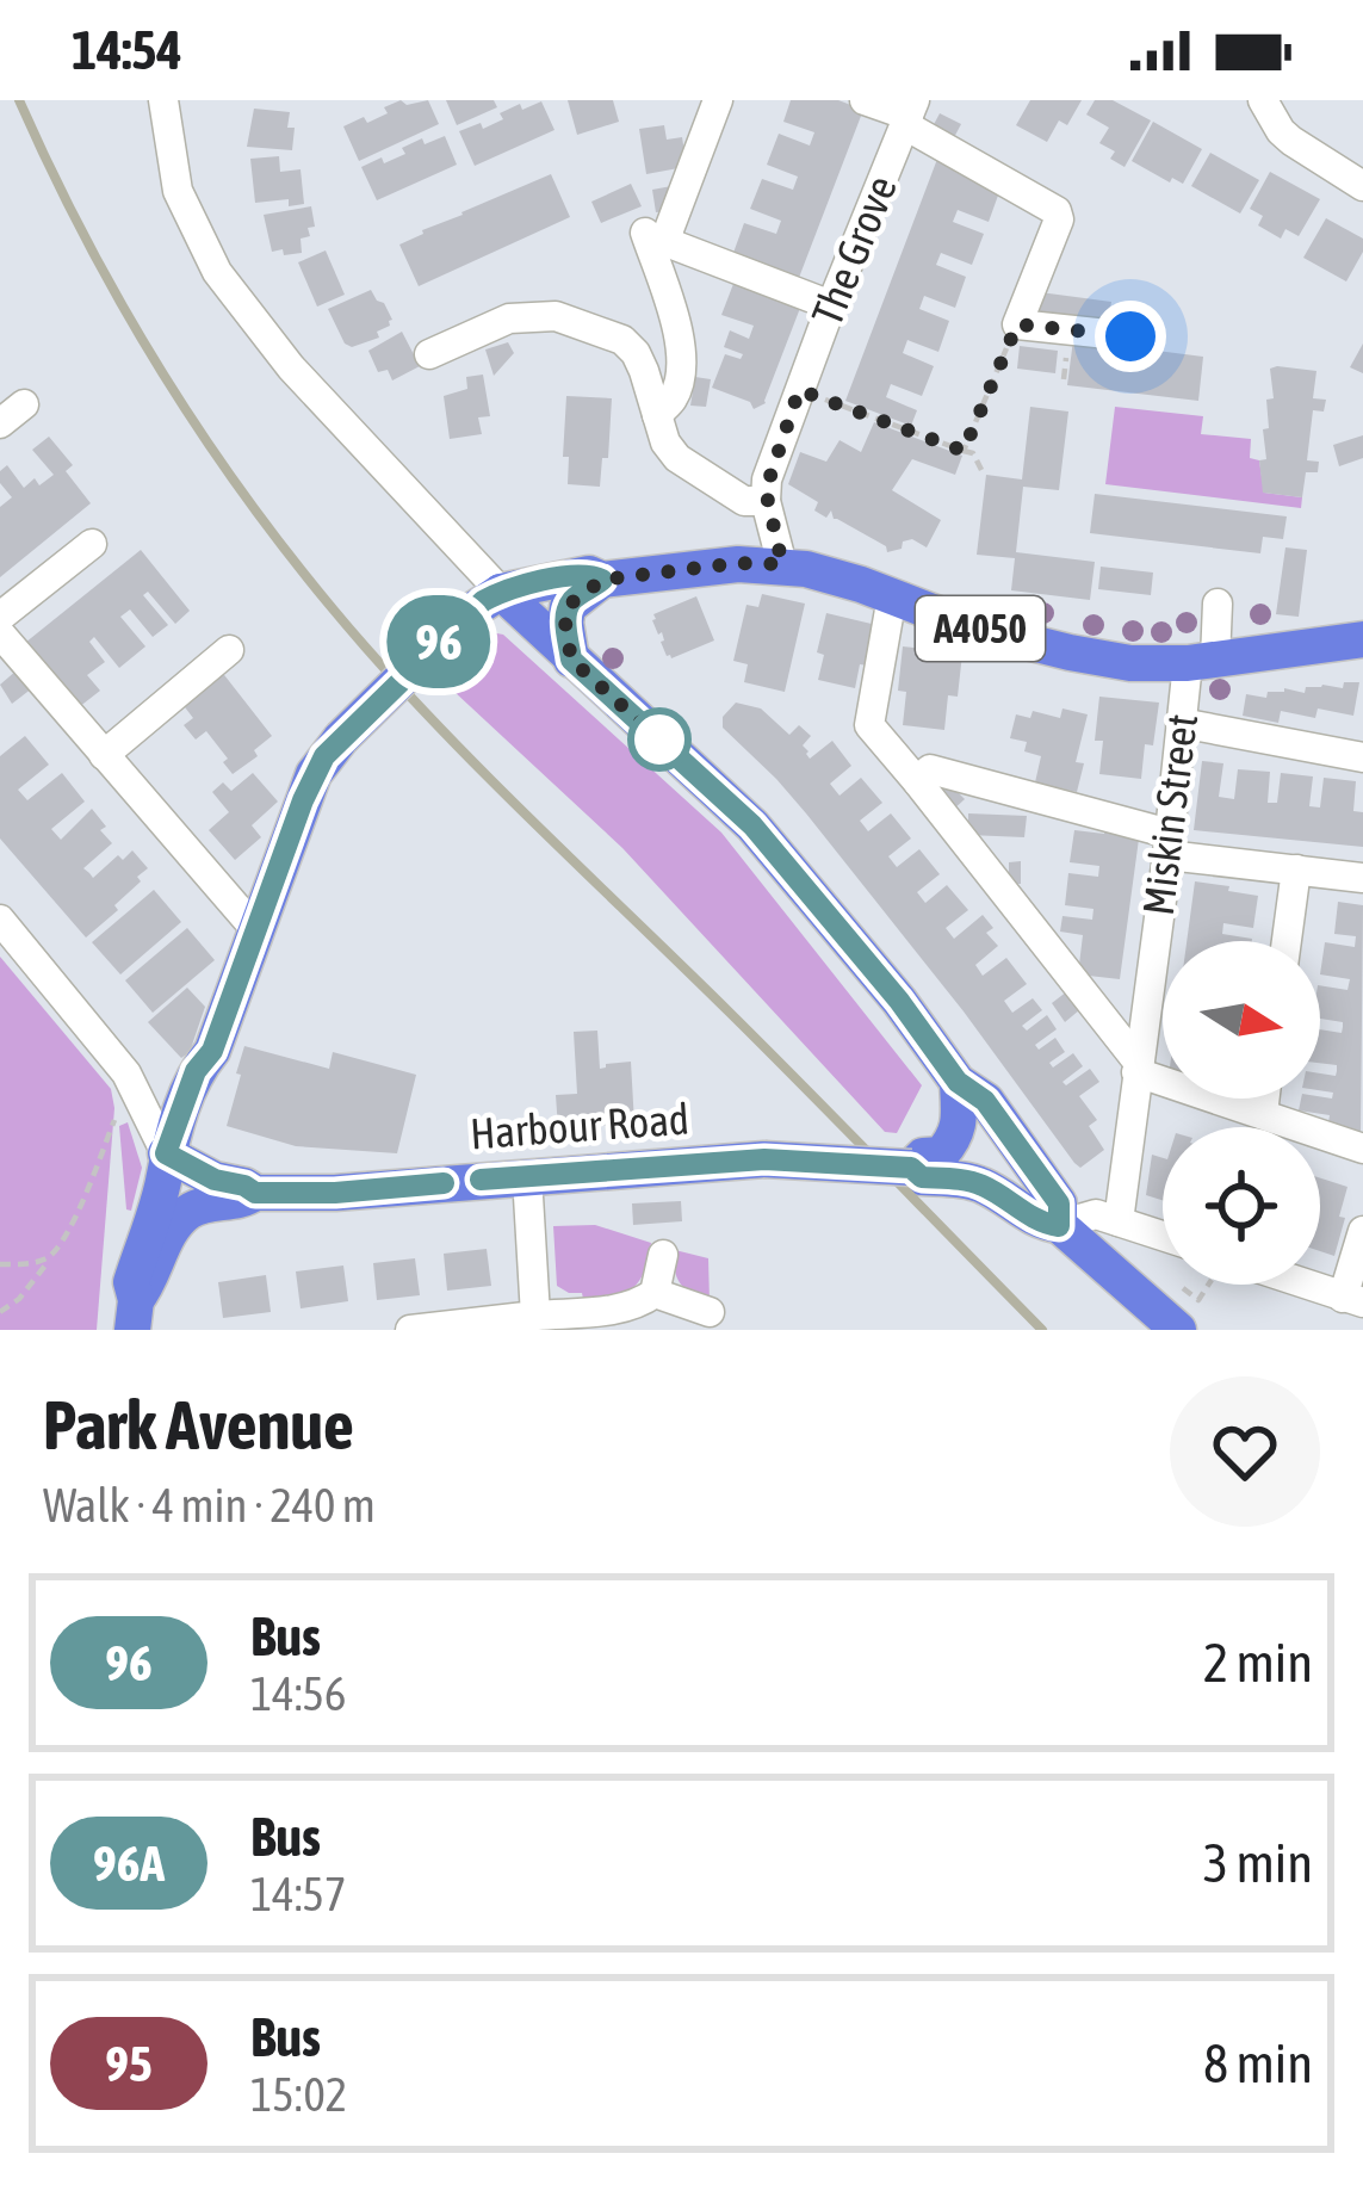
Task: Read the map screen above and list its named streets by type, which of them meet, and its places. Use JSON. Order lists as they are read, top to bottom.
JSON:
{
  "streets": {
    "main road": ["A4050", "Harbour Road"],
    "street": ["The Grove", "Miskin Street"]
  },
  "crossings": [
    ["The Grove", "A4050"],
    ["A4050", "Miskin Street"]
  ],
  "lines": ["bus line 96"],
  "north": "right",
  "page": {
    "status": "14:54",
    "on_map": "96",
    "heading": ["Park Avenue", "Walk · 4 min · 240 m"],
    "list": [
      {
        "mark": "96",
        "name": "Bus",
        "note": "14:56",
        "value": "2 min"
      },
      {
        "mark": "96A",
        "name": "Bus",
        "note": "14:57",
        "value": "3 min"
      },
      {
        "mark": "95",
        "name": "Bus",
        "note": "15:02",
        "value": "8 min"
      }
    ]
  }
}
